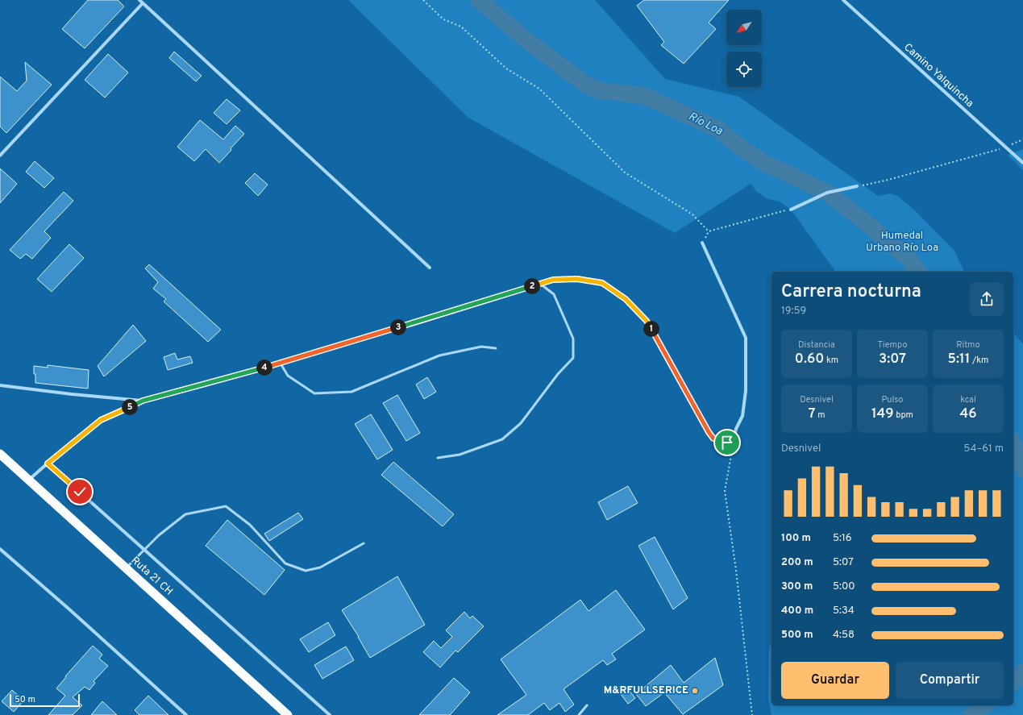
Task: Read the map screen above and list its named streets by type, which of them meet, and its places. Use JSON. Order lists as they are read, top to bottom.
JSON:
{
  "streets": {
    "highway": ["Ruta 21 CH"],
    "street": ["Camino Yalquincha"]
  },
  "water": ["Río Loa"],
  "parks": ["Humedal Urbano Río Loa"],
  "places": ["M&RFULLSERICE"],
  "scale_bar": "50 m",
  "north": "bottom left",
  "page": {
    "heading": ["Carrera nocturna", "19:59"],
    "pins": [
      "2",
      "3",
      "1",
      "4",
      "5"
    ],
    "stats": [
      ["Distancia", "0.60 km"],
      ["Tiempo", "3:07"],
      ["Ritmo", "5:11 /km"],
      ["Desnivel", "7 m"],
      ["Pulso", "149 bpm"],
      ["kcal", "46"]
    ],
    "chart": ["Desnivel", "54–61 m"],
    "list": [
      {
        "name": "100 m",
        "note": "5:16"
      },
      {
        "name": "200 m",
        "note": "5:07"
      },
      {
        "name": "300 m",
        "note": "5:00"
      },
      {
        "name": "400 m",
        "note": "5:34"
      },
      {
        "name": "500 m",
        "note": "4:58"
      }
    ],
    "buttons": ["Guardar", "Compartir"],
    "scale": "50 m"
  }
}
